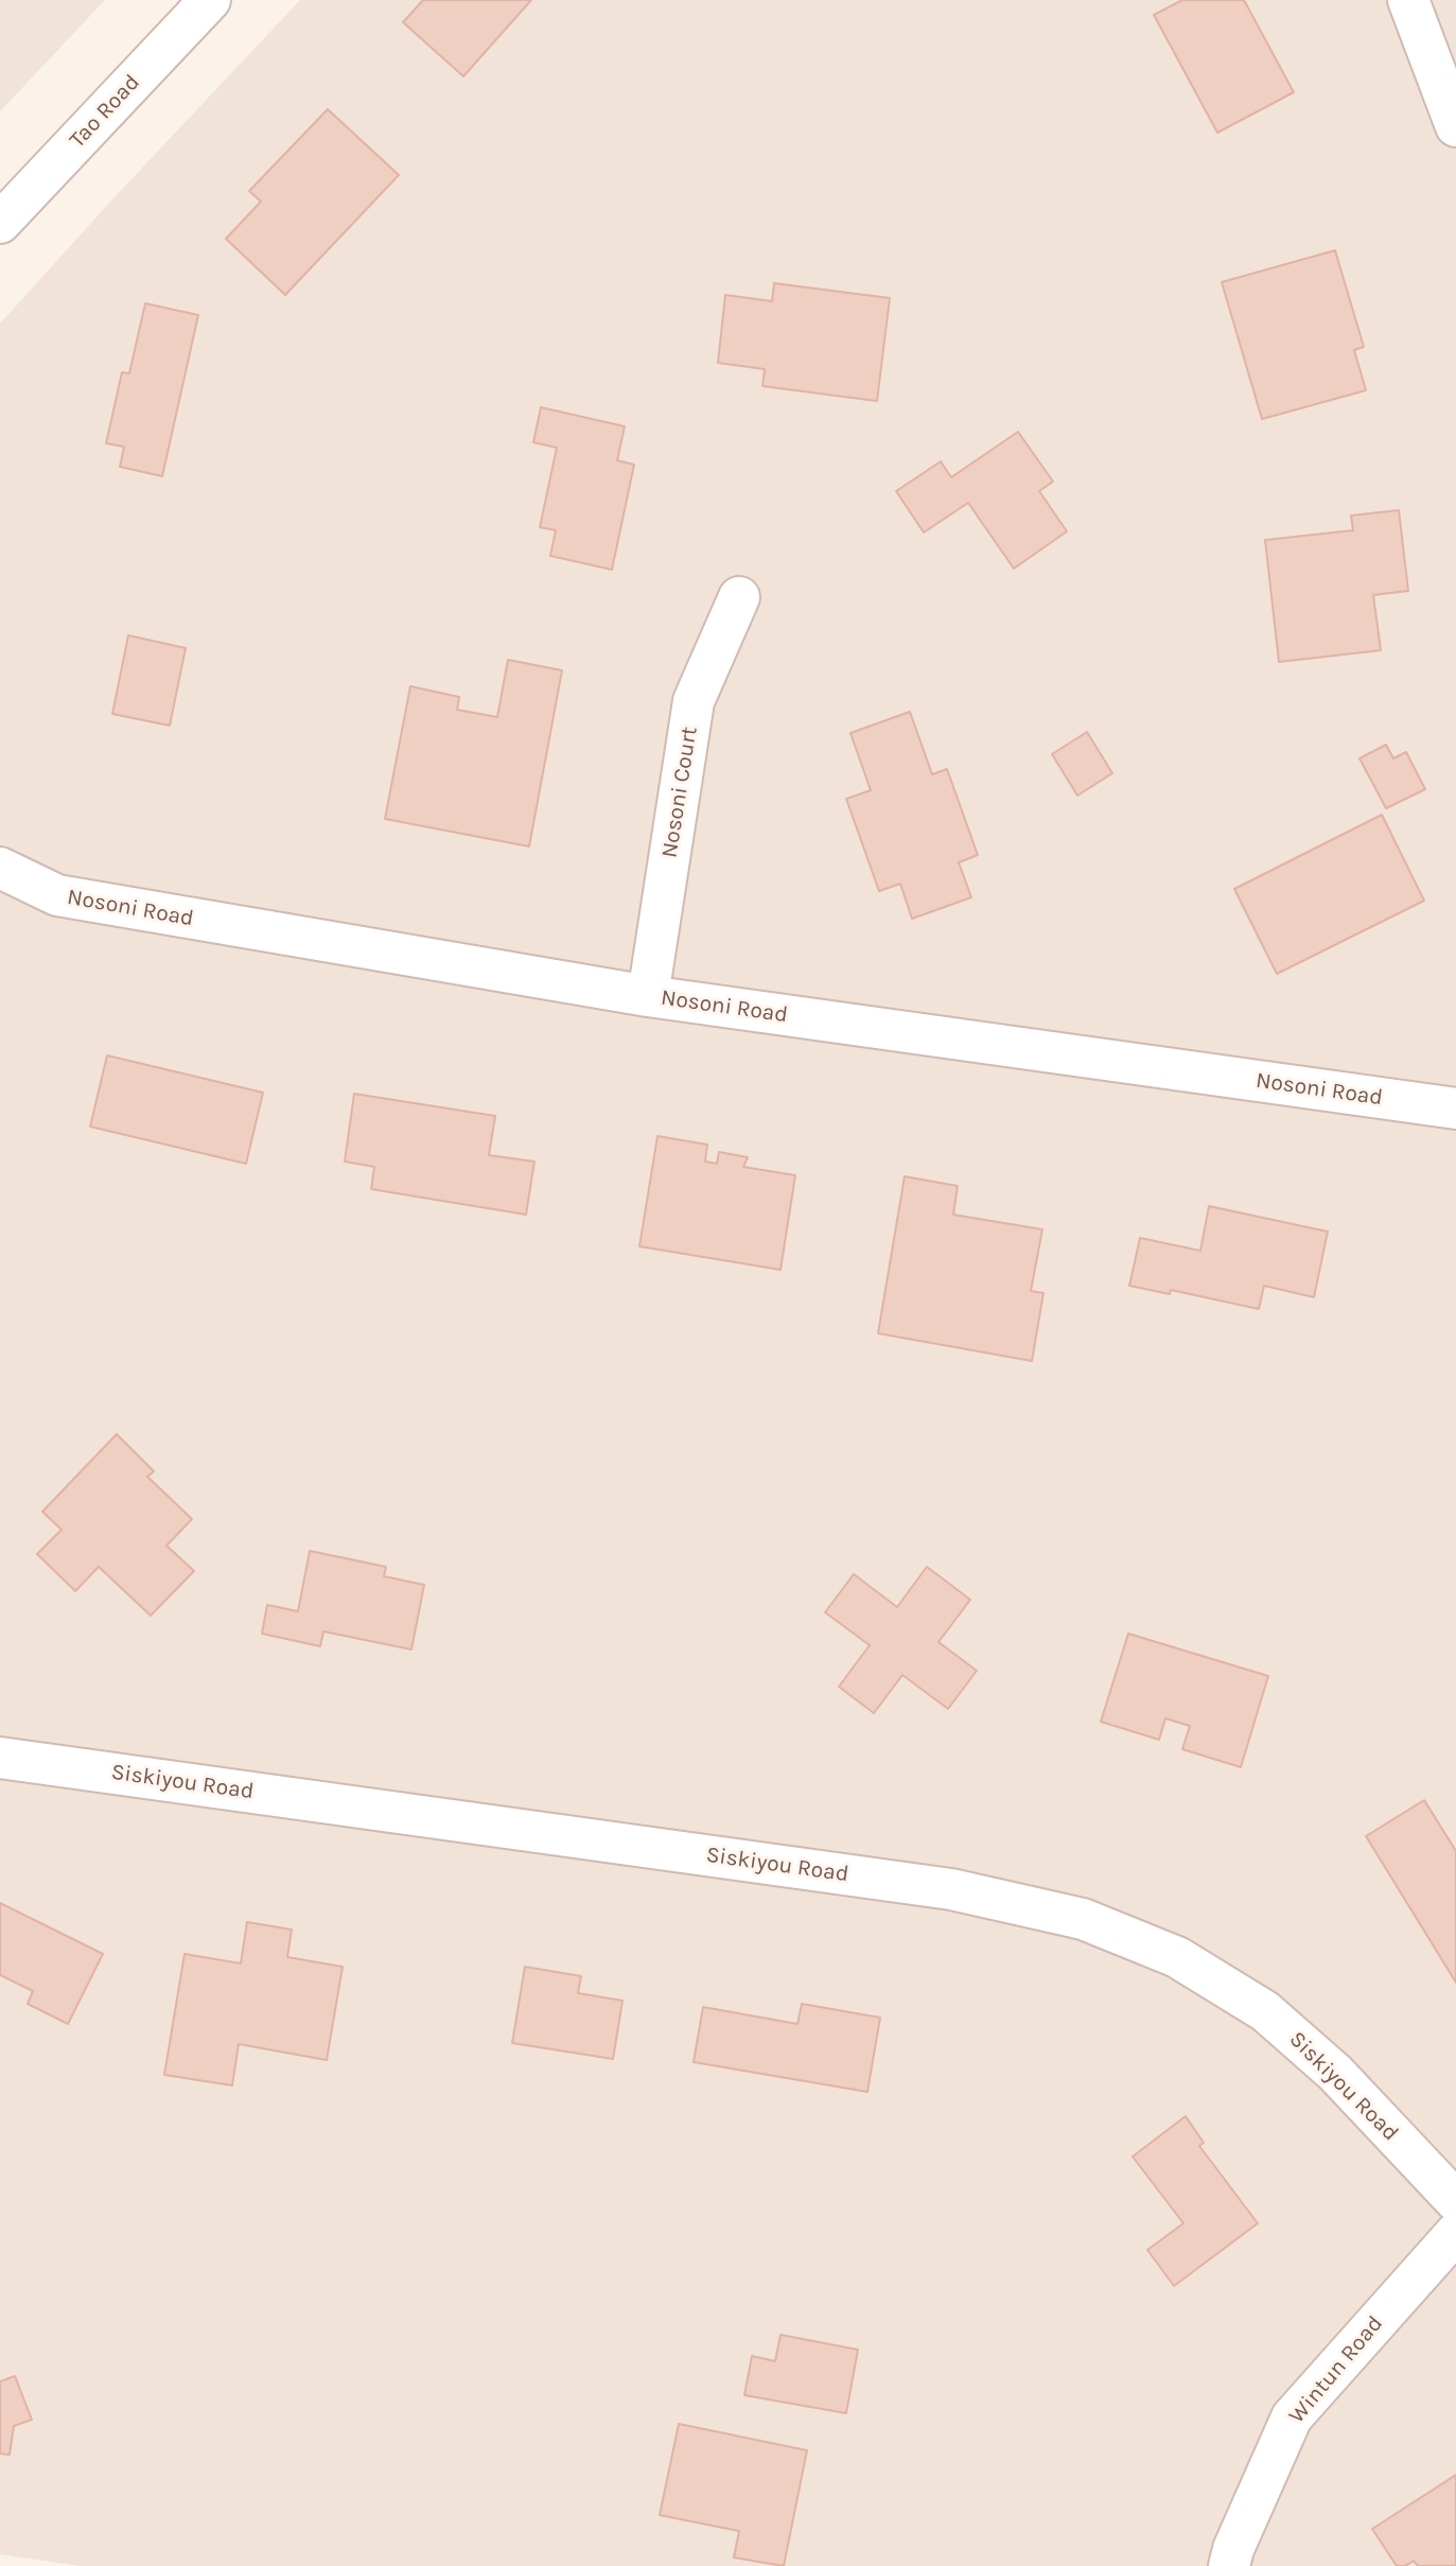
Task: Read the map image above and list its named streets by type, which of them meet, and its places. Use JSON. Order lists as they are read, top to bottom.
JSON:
{
  "streets": {
    "street": [
      "Tao Road",
      "Nosoni Court",
      "Nosoni Road",
      "Siskiyou Road",
      "Wintun Road"
    ]
  },
  "crossings": [
    ["Nosoni Court", "Nosoni Road"]
  ]
}
